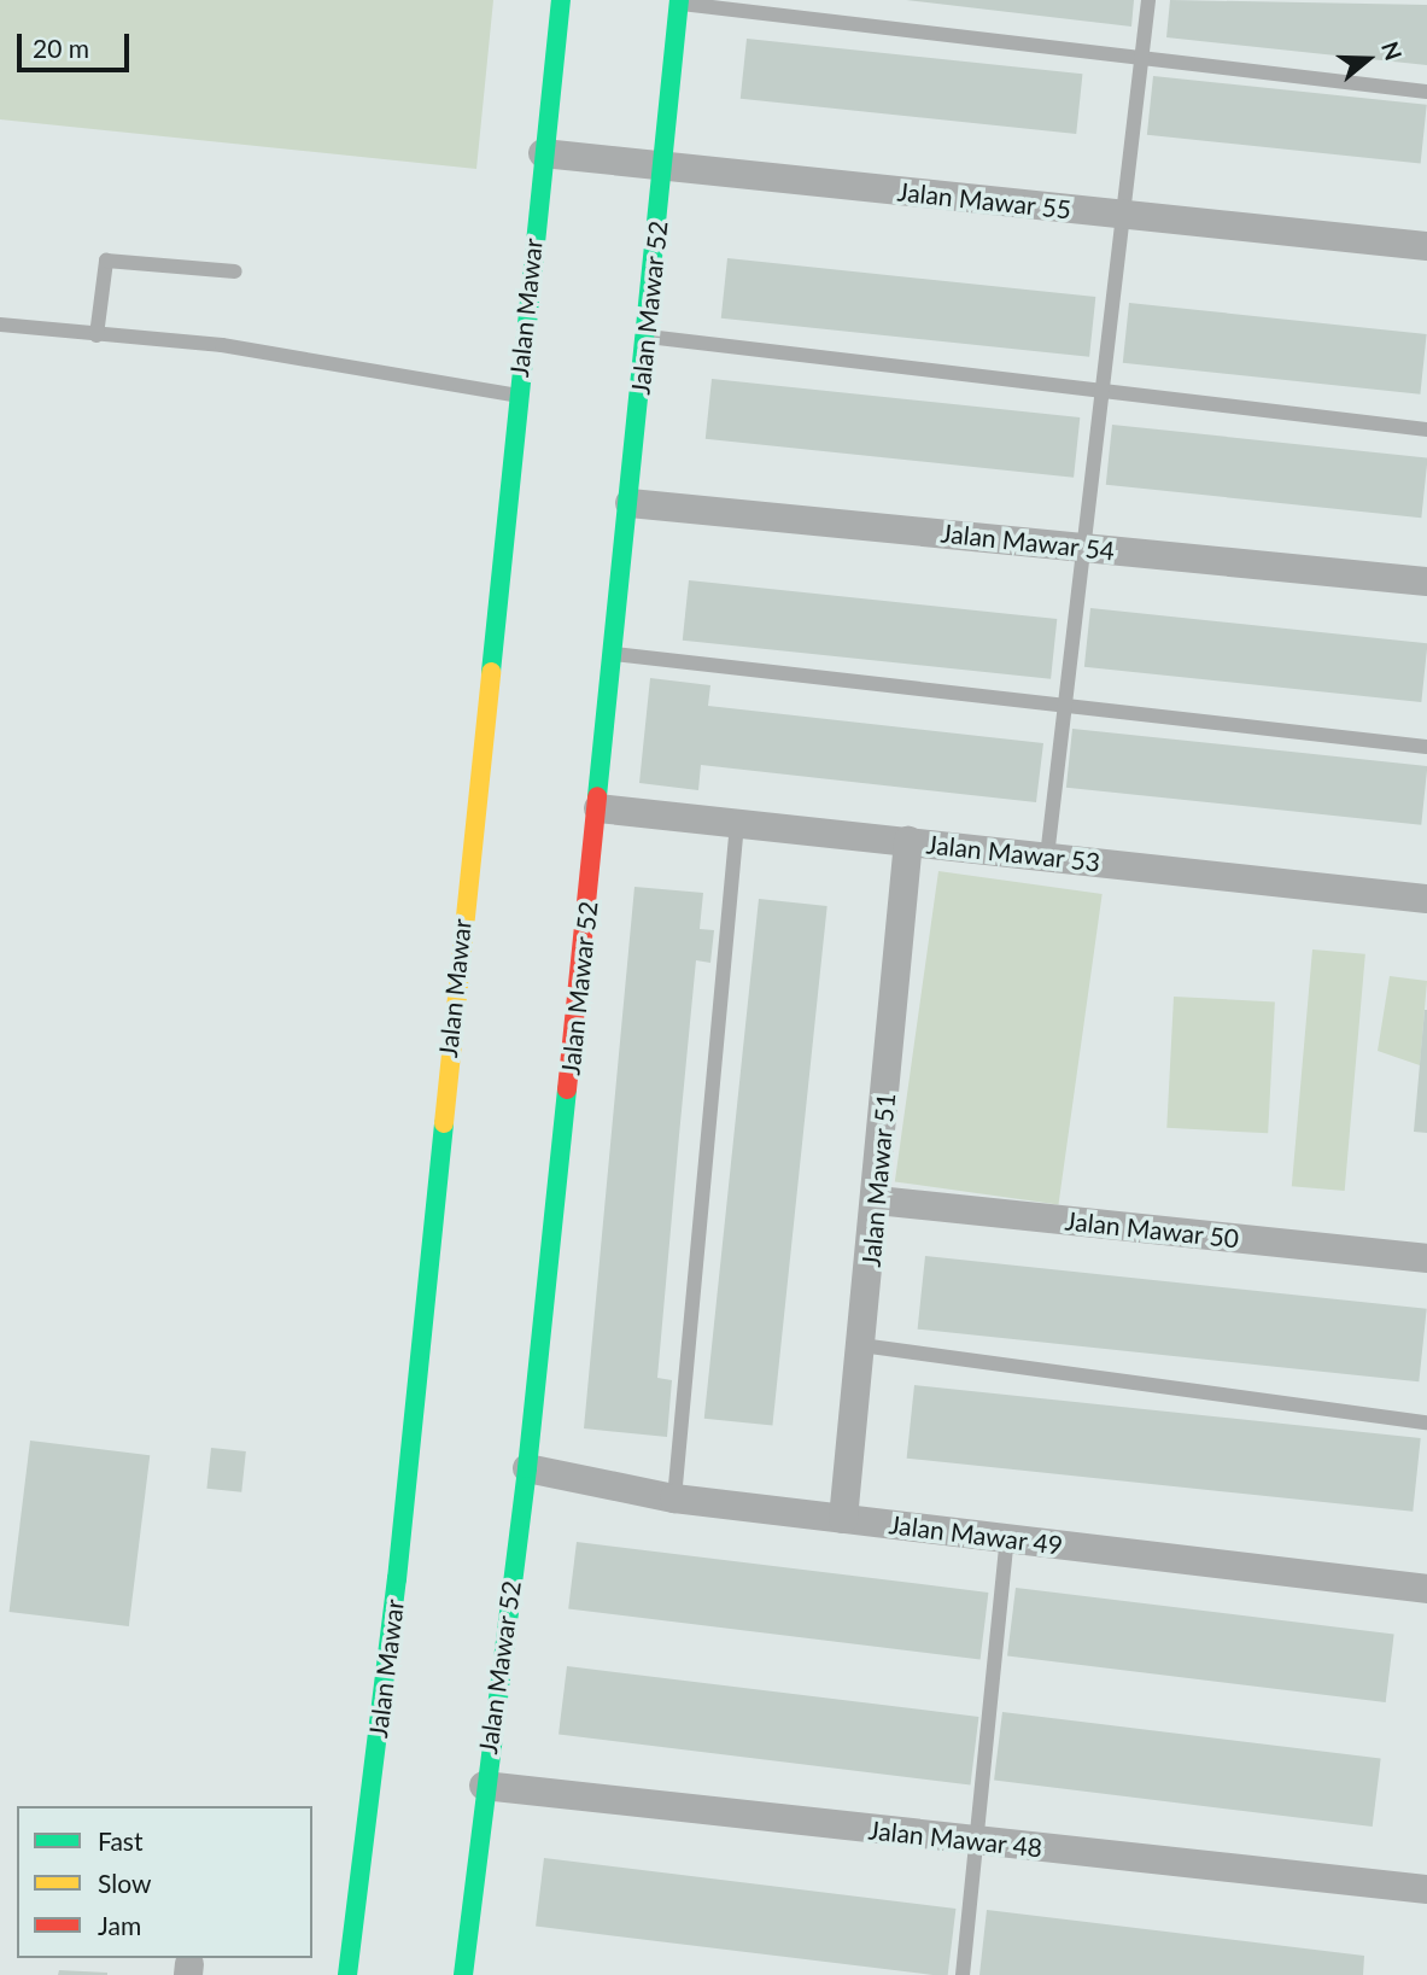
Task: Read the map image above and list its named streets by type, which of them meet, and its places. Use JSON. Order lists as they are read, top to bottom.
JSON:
{
  "streets": {
    "street": [
      "Jalan Mawar 55",
      "Jalan Mawar",
      "Jalan Mawar 52",
      "Jalan Mawar 54",
      "Jalan Mawar 53",
      "Jalan Mawar 51",
      "Jalan Mawar 50",
      "Jalan Mawar 49",
      "Jalan Mawar 48"
    ]
  },
  "crossings": [
    ["Jalan Mawar 55", "Jalan Mawar"],
    ["Jalan Mawar 55", "Jalan Mawar 52"],
    ["Jalan Mawar 52", "Jalan Mawar 54"],
    ["Jalan Mawar 52", "Jalan Mawar 53"],
    ["Jalan Mawar 52", "Jalan Mawar 49"],
    ["Jalan Mawar 52", "Jalan Mawar 48"],
    ["Jalan Mawar 53", "Jalan Mawar 51"],
    ["Jalan Mawar 51", "Jalan Mawar 50"],
    ["Jalan Mawar 51", "Jalan Mawar 49"]
  ],
  "legend": ["Fast", "Slow", "Jam"],
  "scale_bar": "20 m",
  "north": "right"
}
